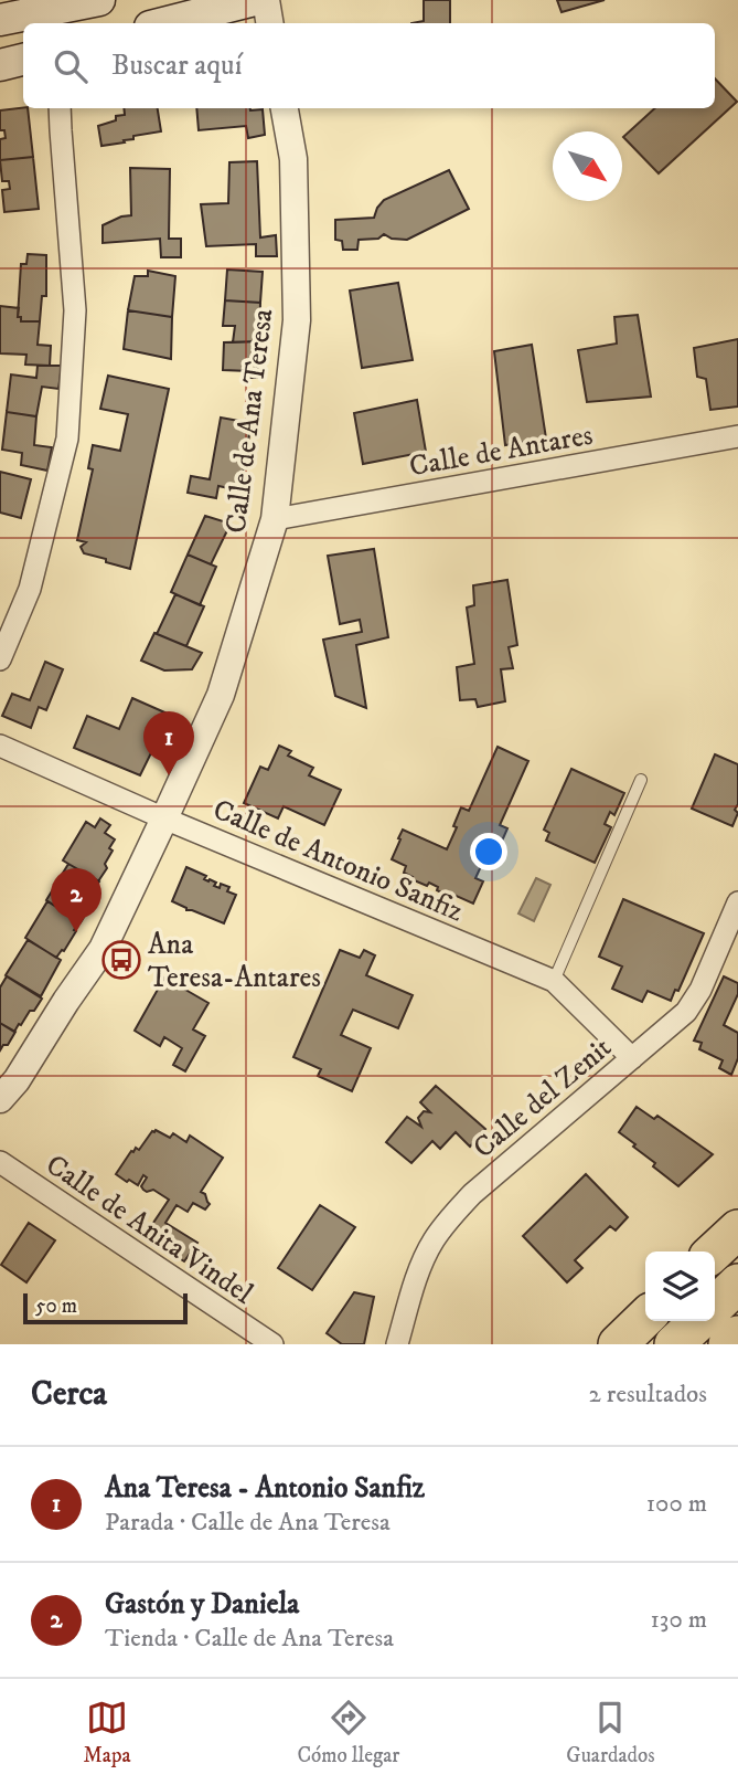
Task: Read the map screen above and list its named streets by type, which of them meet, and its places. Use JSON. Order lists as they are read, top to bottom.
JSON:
{
  "streets": {
    "street": [
      "Calle de Ana Teresa",
      "Calle de Antares",
      "Calle de Antonio Sanfiz",
      "Calle del Zenit",
      "Calle de Anita Vindel"
    ]
  },
  "crossings": [
    ["Calle de Ana Teresa", "Calle de Antares"],
    ["Calle de Ana Teresa", "Calle de Antonio Sanfiz"],
    ["Calle de Antonio Sanfiz", "Calle del Zenit"]
  ],
  "places": {
    "bus stop": ["Ana Teresa-Antares"]
  },
  "scale_bar": "50 m",
  "north": "bottom right",
  "page": {
    "search": "Buscar aquí",
    "pins": ["1", "2"],
    "scale": "50 m",
    "heading": ["Cerca", "2 resultados"],
    "list": [
      {
        "mark": "1",
        "name": "Ana Teresa - Antonio Sanfiz",
        "note": "Parada · Calle de Ana Teresa",
        "value": "100 m"
      },
      {
        "mark": "2",
        "name": "Gastón y Daniela",
        "note": "Tienda · Calle de Ana Teresa",
        "value": "130 m"
      }
    ],
    "nav": ["Mapa", "Cómo llegar", "Guardados"]
  }
}
